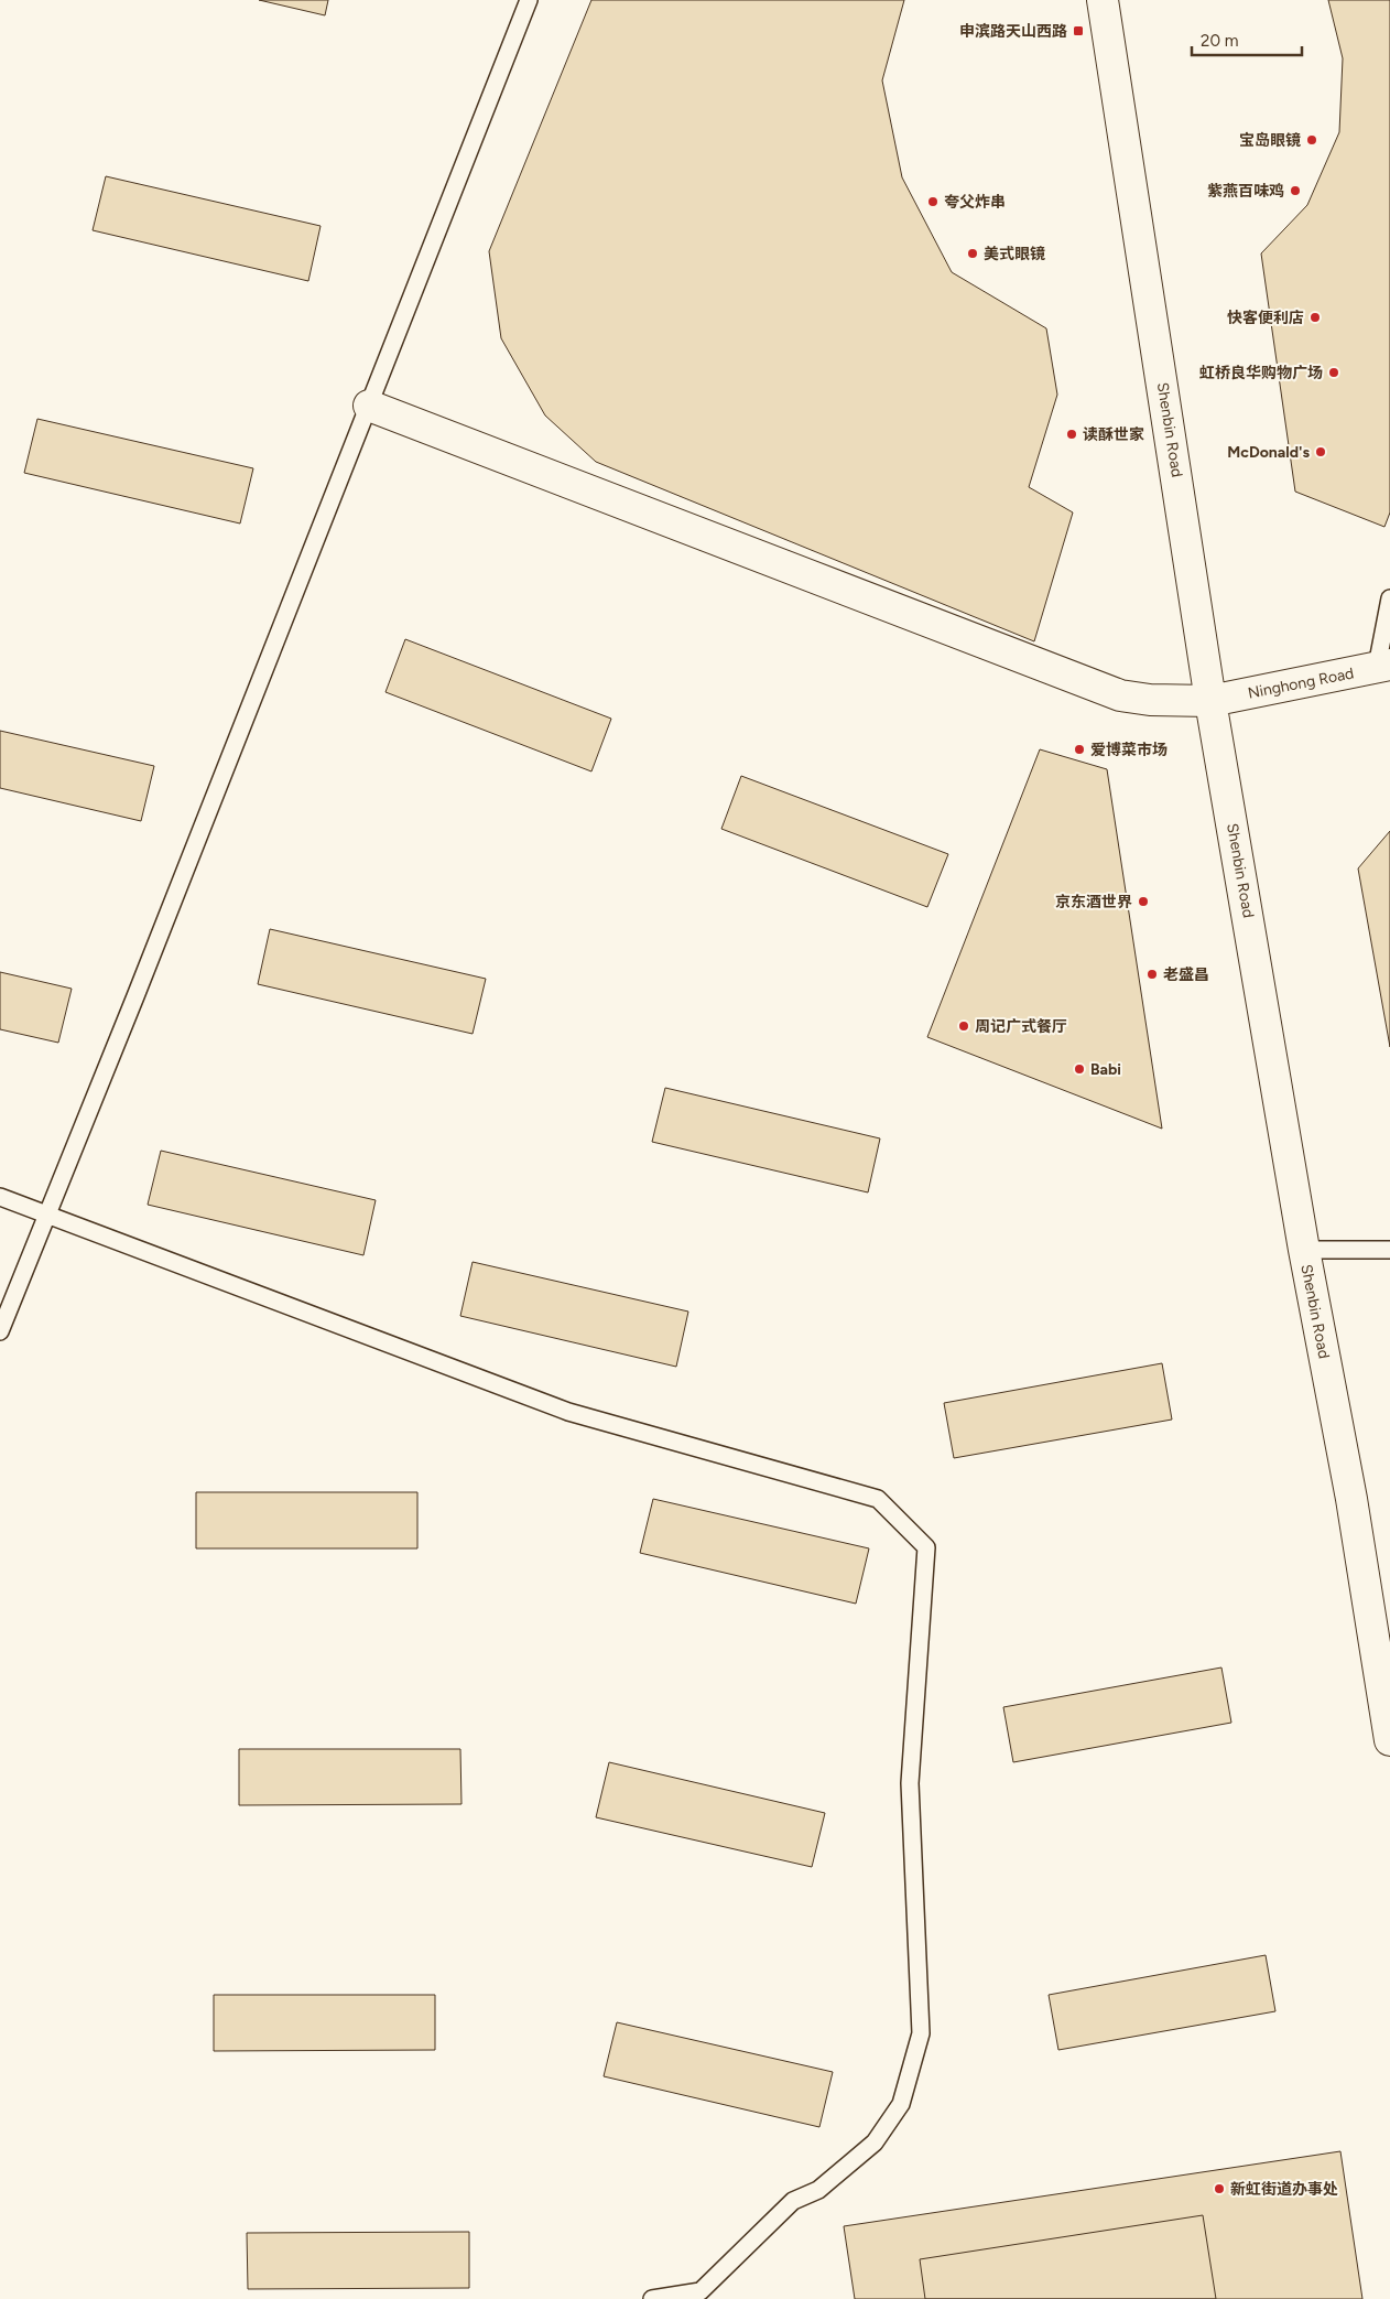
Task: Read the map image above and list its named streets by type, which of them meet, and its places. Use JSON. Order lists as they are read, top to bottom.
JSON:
{
  "streets": {
    "main road": ["Shenbin Road", "Ninghong Road"]
  },
  "crossings": [
    ["Shenbin Road", "Ninghong Road"]
  ],
  "places": {
    "transit": ["申滨路天山西路"],
    "other": [
      "宝岛眼镜",
      "紫燕百味鸡",
      "夸父炸串",
      "美式眼镜",
      "快客便利店",
      "虹桥良华购物广场",
      "读酥世家",
      "McDonald's",
      "爱博菜市场",
      "京东酒世界",
      "老盛昌",
      "周记广式餐厅",
      "Babi",
      "新虹街道办事处"
    ]
  },
  "scale_bar": "20 m"
}
